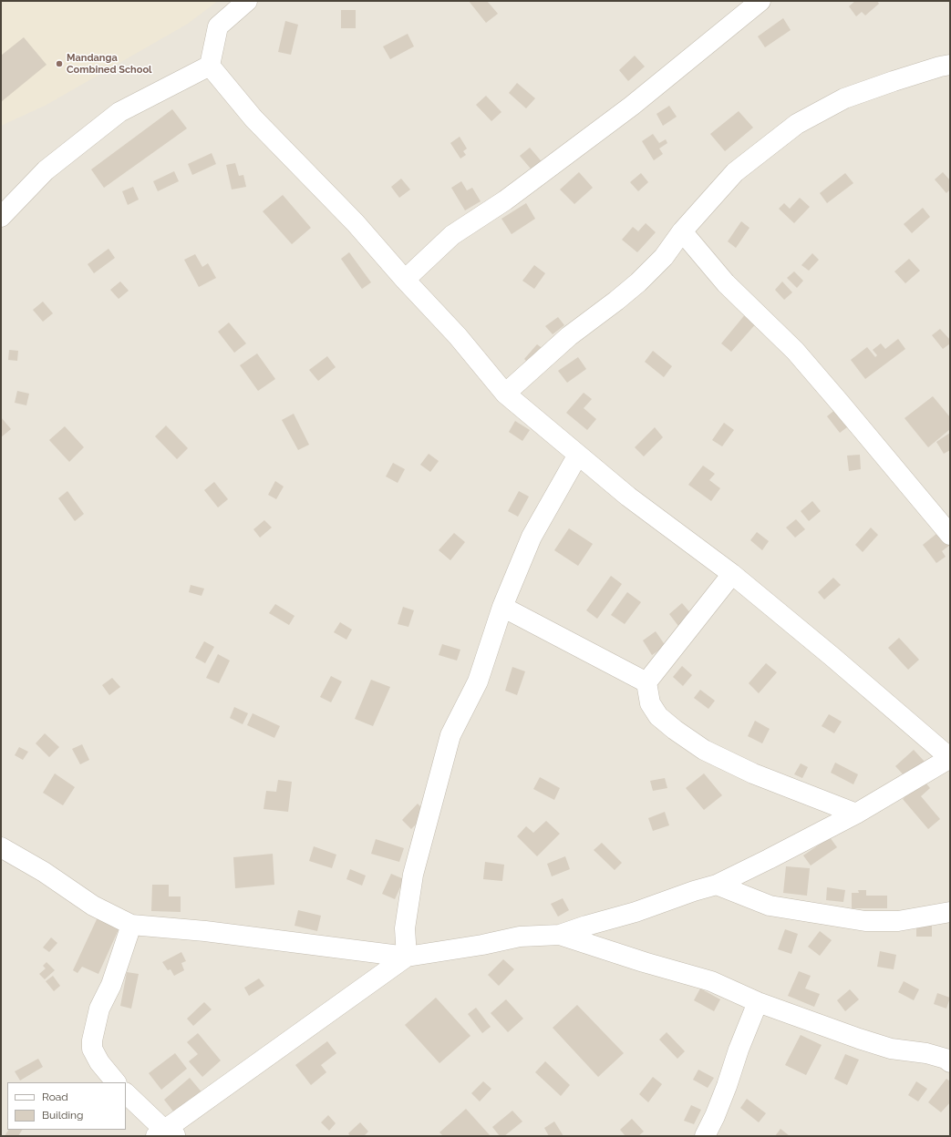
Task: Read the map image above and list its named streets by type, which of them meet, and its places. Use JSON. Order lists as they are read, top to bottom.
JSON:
{
  "places": ["Mandanga Combined School"],
  "legend": ["Road", "Building"]
}
